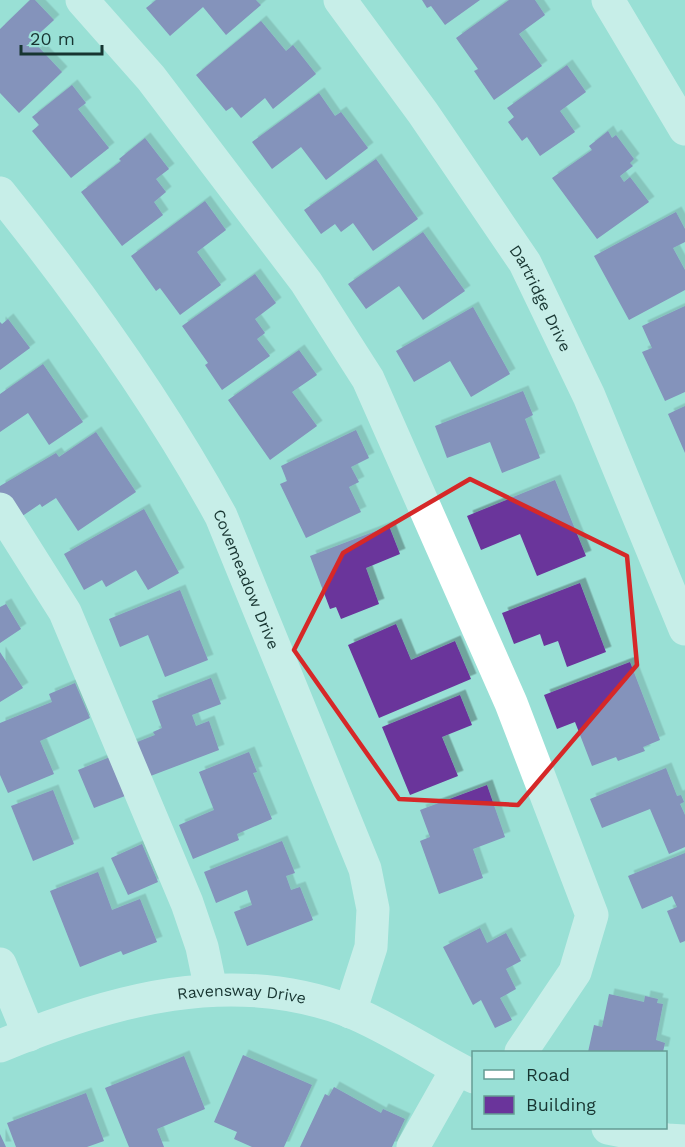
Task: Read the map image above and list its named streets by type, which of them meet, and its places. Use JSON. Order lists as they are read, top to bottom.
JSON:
{
  "streets": {
    "street": ["Dartridge Drive", "Covemeadow Drive", "Ravensway Drive"]
  },
  "crossings": [
    ["Covemeadow Drive", "Ravensway Drive"]
  ],
  "legend": ["Road", "Building"],
  "scale_bar": "20 m"
}
